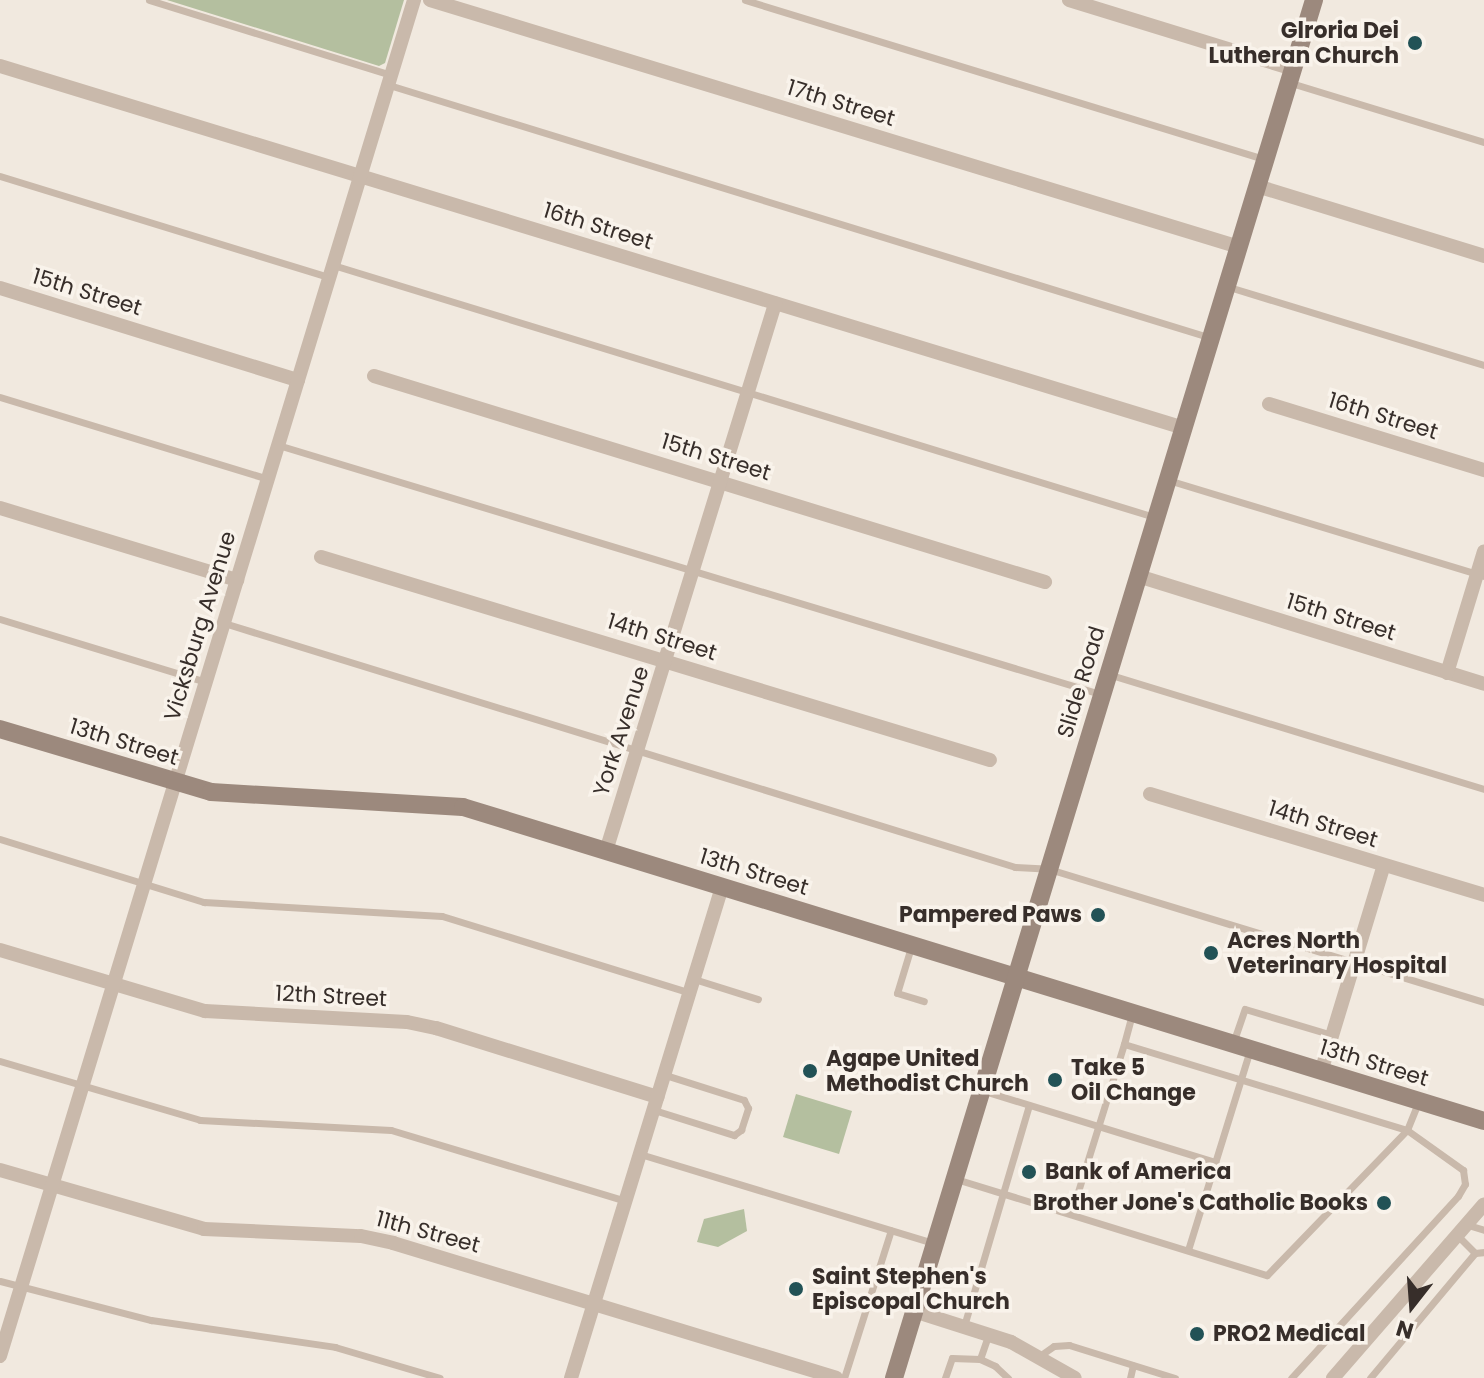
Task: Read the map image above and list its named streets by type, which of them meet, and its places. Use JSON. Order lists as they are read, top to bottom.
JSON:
{
  "streets": {
    "street": [
      "17th Street",
      "16th Street",
      "15th Street",
      "Vicksburg Avenue",
      "14th Street",
      "Slide Road",
      "York Avenue",
      "13th Street",
      "12th Street",
      "11th Street"
    ]
  },
  "crossings": [
    ["17th Street", "Slide Road"],
    ["16th Street", "Vicksburg Avenue"],
    ["16th Street", "Slide Road"],
    ["16th Street", "York Avenue"],
    ["15th Street", "Vicksburg Avenue"],
    ["15th Street", "Slide Road"],
    ["15th Street", "York Avenue"],
    ["Vicksburg Avenue", "13th Street"],
    ["Vicksburg Avenue", "12th Street"],
    ["Vicksburg Avenue", "11th Street"],
    ["14th Street", "York Avenue"],
    ["Slide Road", "13th Street"],
    ["York Avenue", "13th Street"]
  ],
  "places": [
    "Glroria Dei Lutheran Church",
    "Pampered Paws",
    "Acres North Veterinary Hospital",
    "Agape United Methodist Church",
    "Take 5 Oil Change",
    "Bank of America",
    "Brother Jone's Catholic Books",
    "Saint Stephen's Episcopal Church",
    "PRO2 Medical"
  ],
  "north": "bottom"
}
